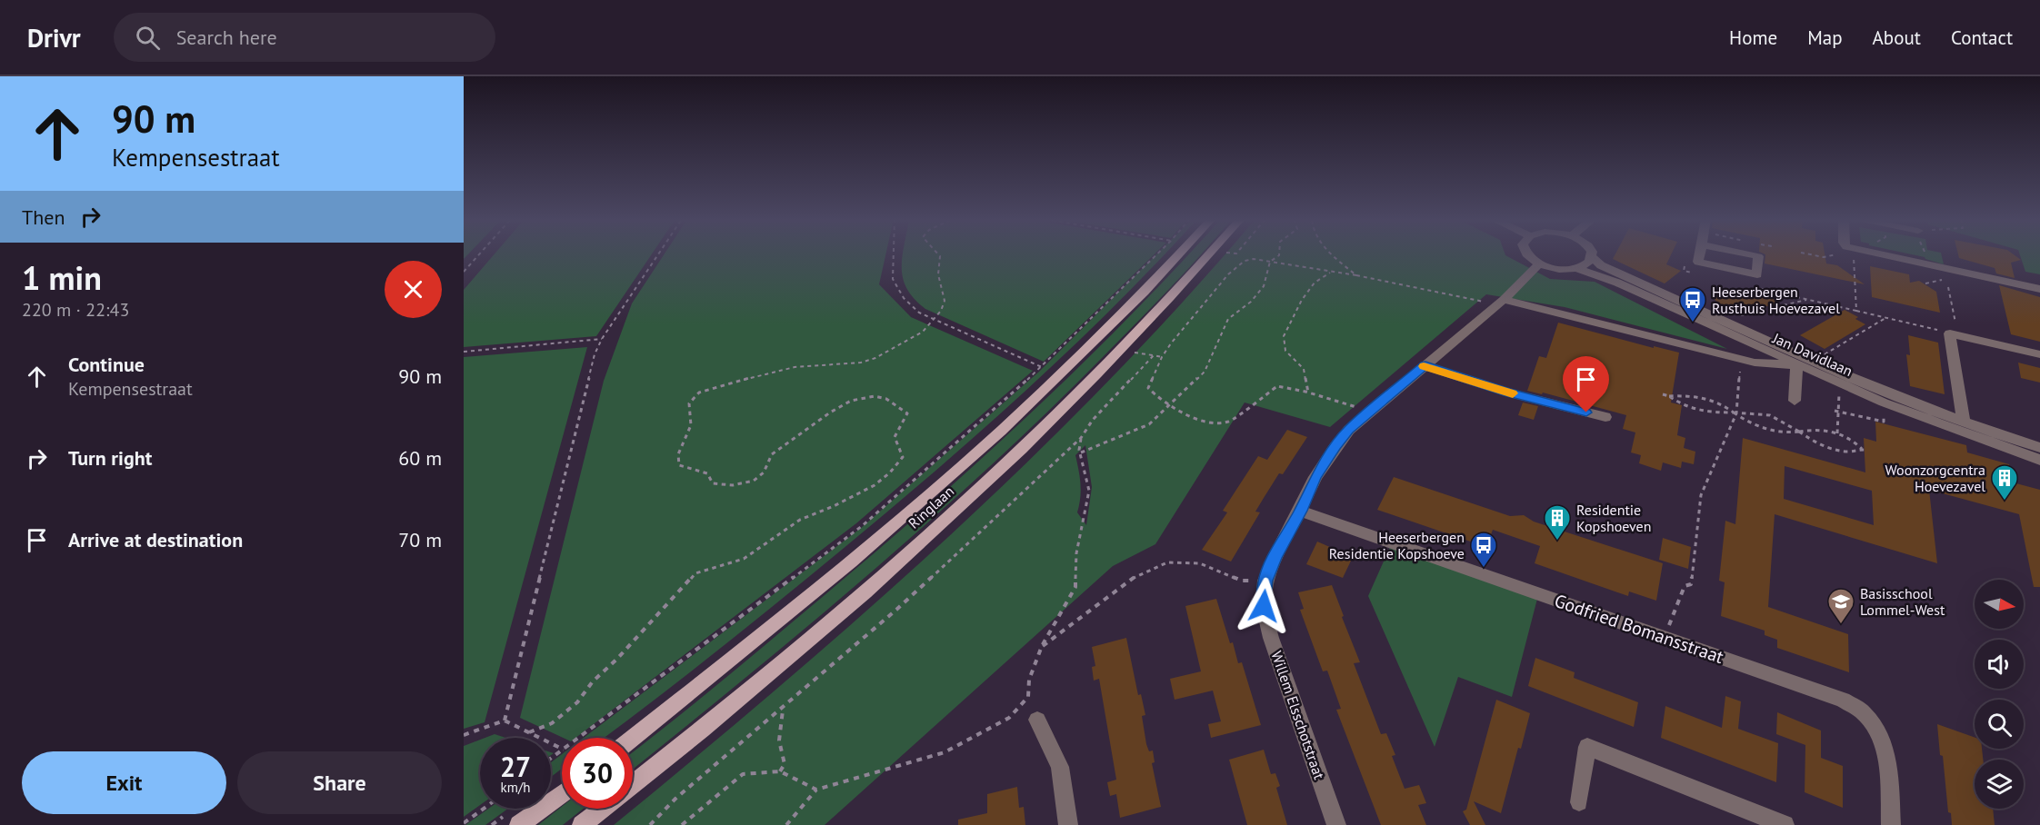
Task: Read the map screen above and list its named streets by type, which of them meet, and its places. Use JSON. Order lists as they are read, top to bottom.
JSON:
{
  "streets": {
    "main road": ["Ringlaan"],
    "street": ["Jan Davidlaan", "Godfried Bomansstraat", "Willem Elsschotstraat"]
  },
  "crossings": [
    ["Jan Davidlaan", "Willem Elsschotstraat"],
    ["Godfried Bomansstraat", "Willem Elsschotstraat"]
  ],
  "places": {
    "bus stop": ["Heeserbergen Rusthuis Hoevezavel", "Heeserbergen Residentie Kopshoeve"],
    "building": ["Woonzorgcentra Hoevezavel", "Residentie Kopshoeven"],
    "school or university": ["Basisschool Lommel-West"]
  },
  "north": "right",
  "page": {
    "header": "Drivr",
    "search": "Search here",
    "nav": [
      "Home",
      "Map",
      "About",
      "Contact"
    ],
    "turn": ["90 m", "Kempensestraat"],
    "then": "Then",
    "heading": ["1 min", "220 m · 22:43"],
    "list": [
      {
        "name": "Continue",
        "note": "Kempensestraat",
        "value": "90 m"
      },
      {
        "name": "Turn right",
        "value": "60 m"
      },
      {
        "name": "Arrive at destination",
        "value": "70 m"
      }
    ],
    "speed": "27 km/h",
    "limit": "30",
    "buttons": ["Exit", "Share"]
  }
}
